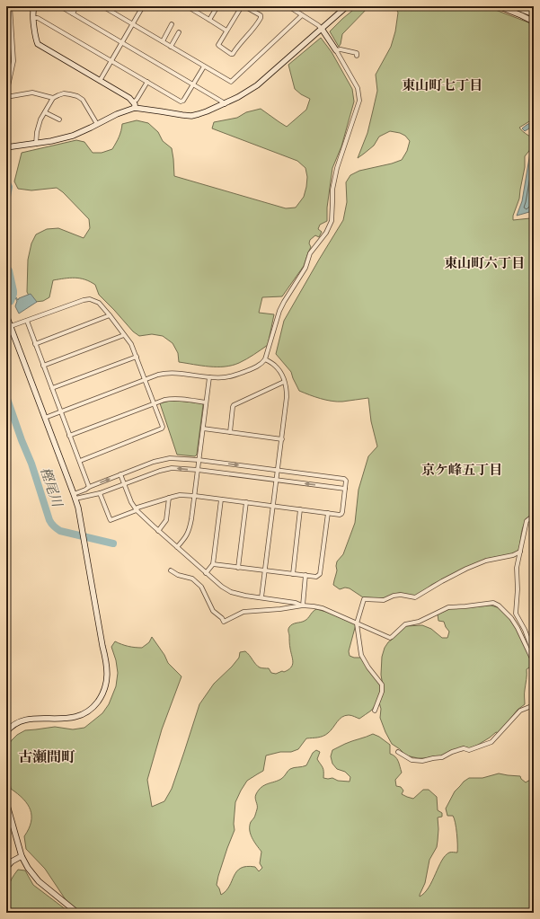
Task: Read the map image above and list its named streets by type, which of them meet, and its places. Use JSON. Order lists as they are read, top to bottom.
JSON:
{
  "districts": [
    "東山町七丁目",
    "東山町六丁目",
    "京ケ峰五丁目",
    "古瀬間町"
  ],
  "water": ["樫尾川"]
}
